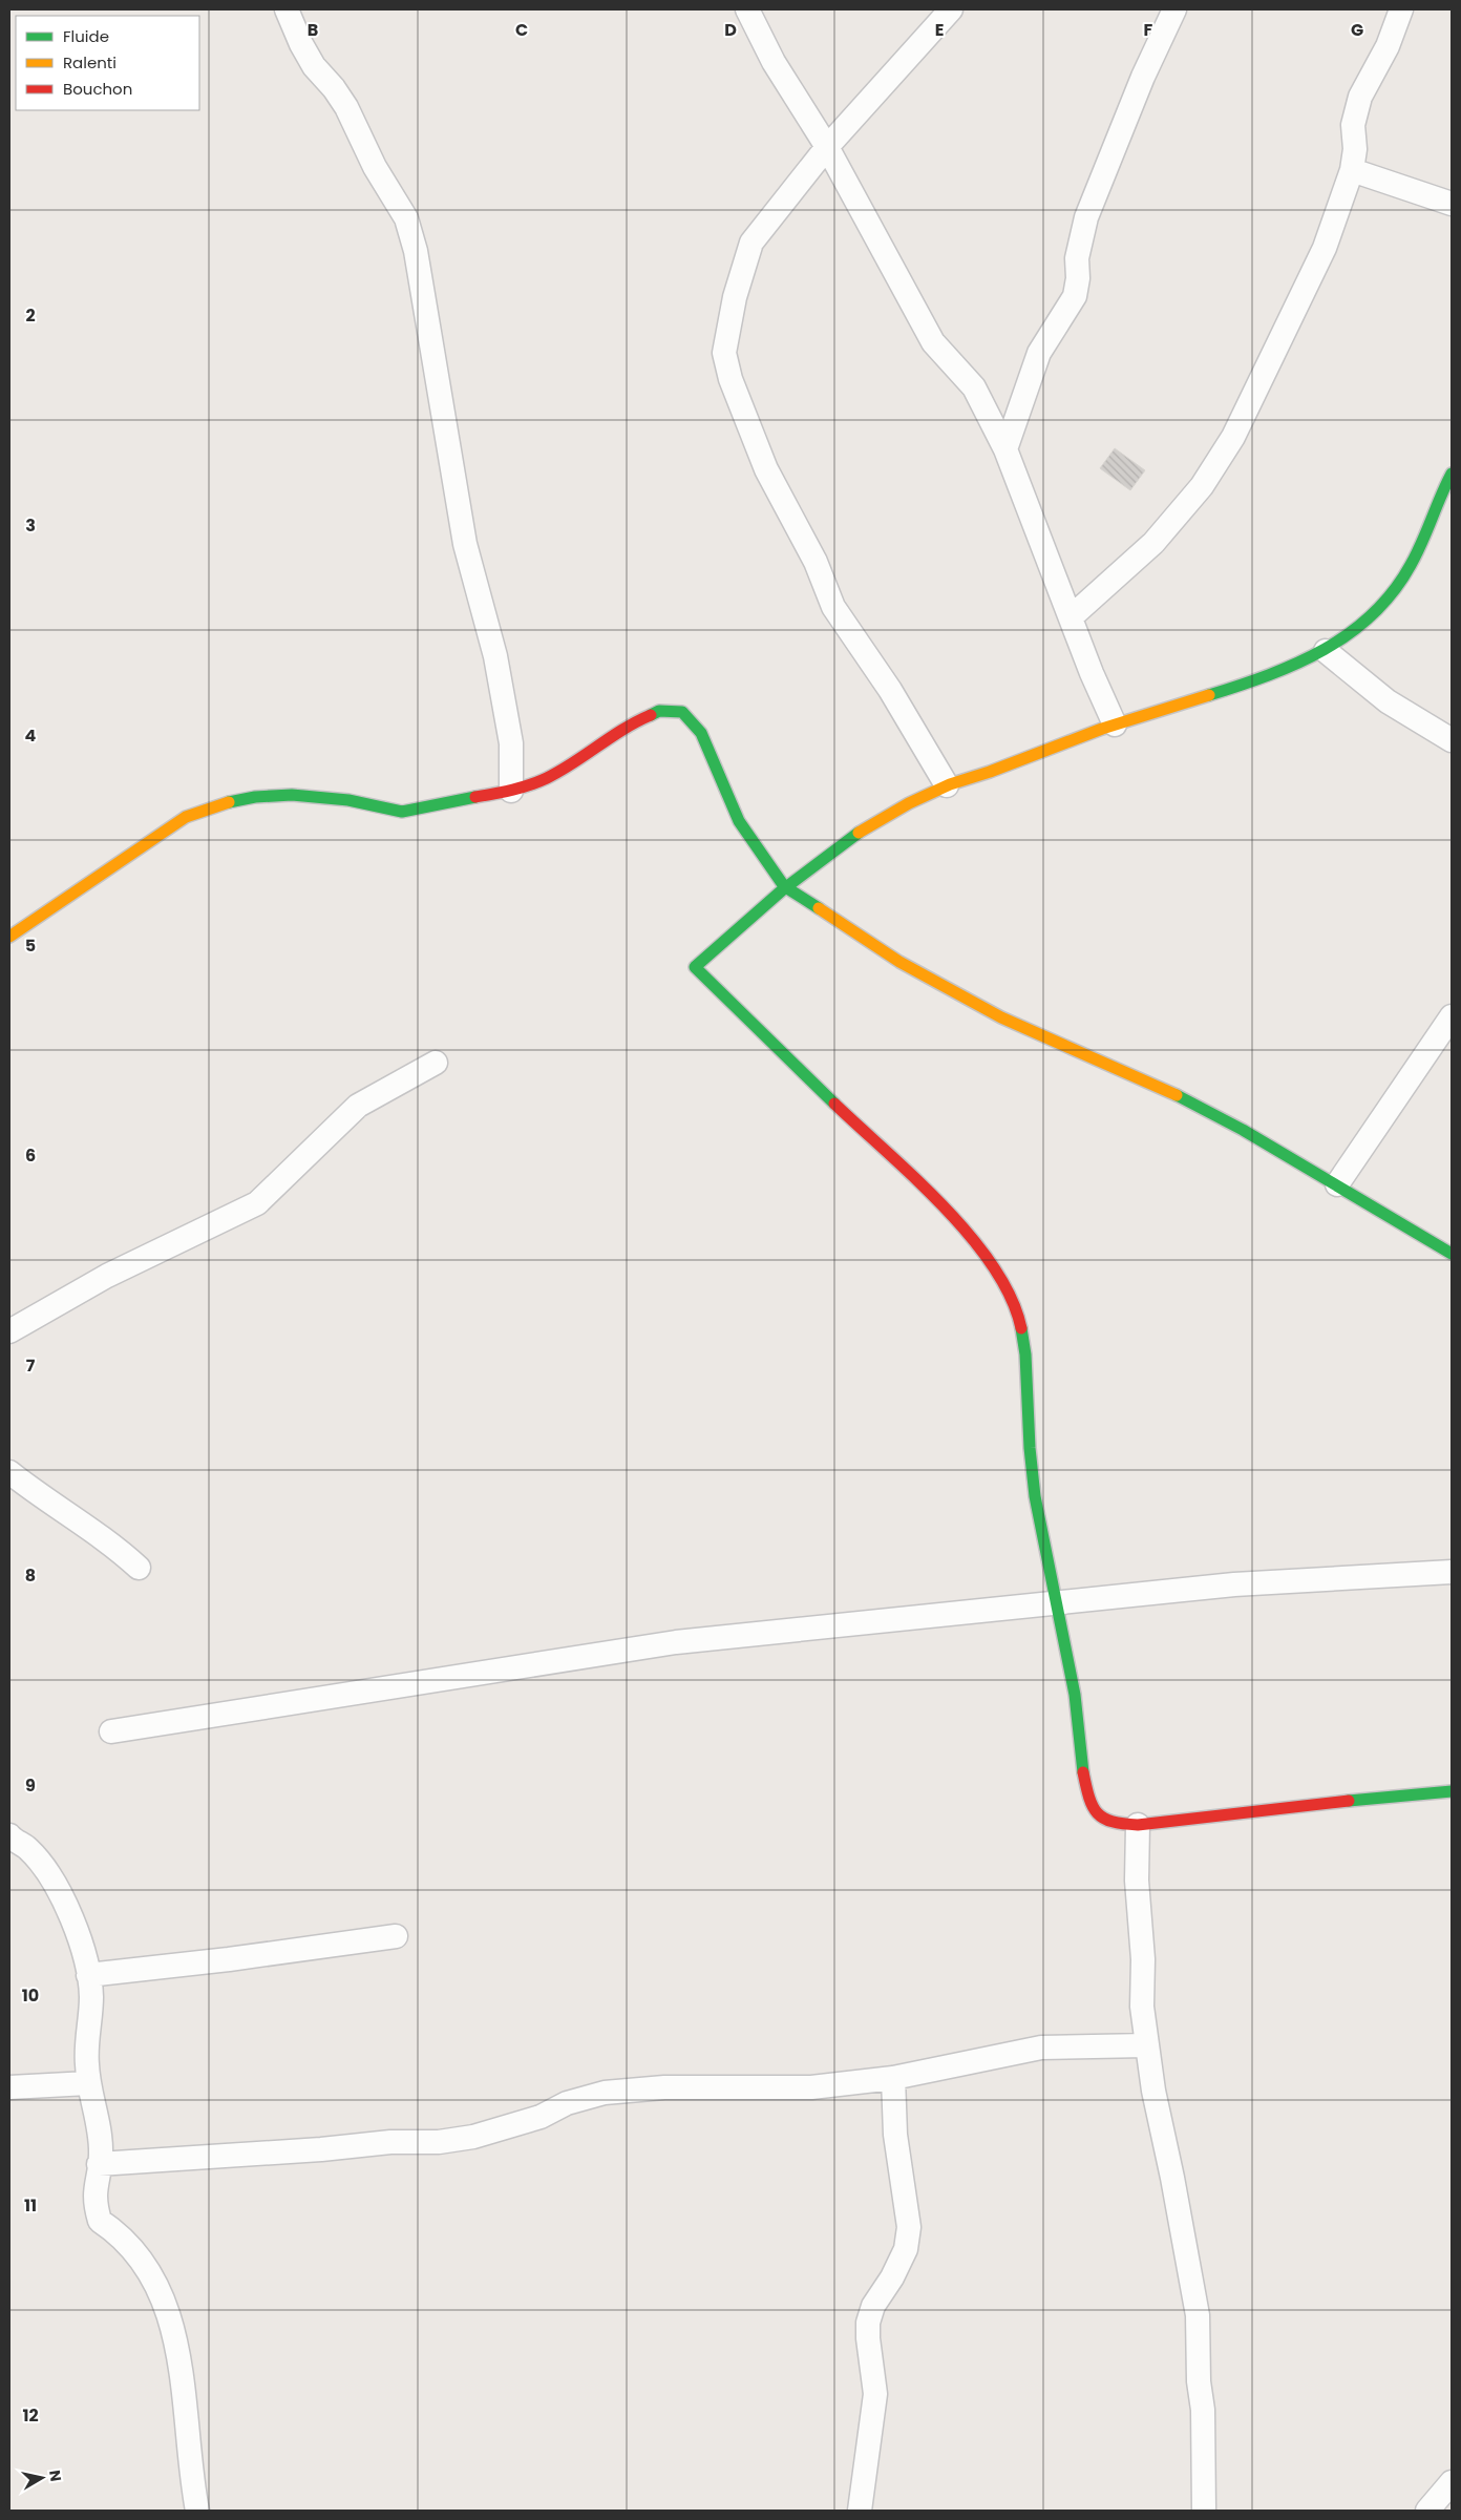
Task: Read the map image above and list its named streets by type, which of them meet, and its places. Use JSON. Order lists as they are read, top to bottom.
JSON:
{
  "legend": ["Fluide", "Ralenti", "Bouchon"],
  "north": "right",
  "grid": {
    "columns": [
      "B",
      "C",
      "D",
      "E",
      "F",
      "G"
    ],
    "rows": [
      "2",
      "3",
      "4",
      "5",
      "6",
      "7",
      "8",
      "9",
      "10",
      "11",
      "12"
    ]
  }
}
